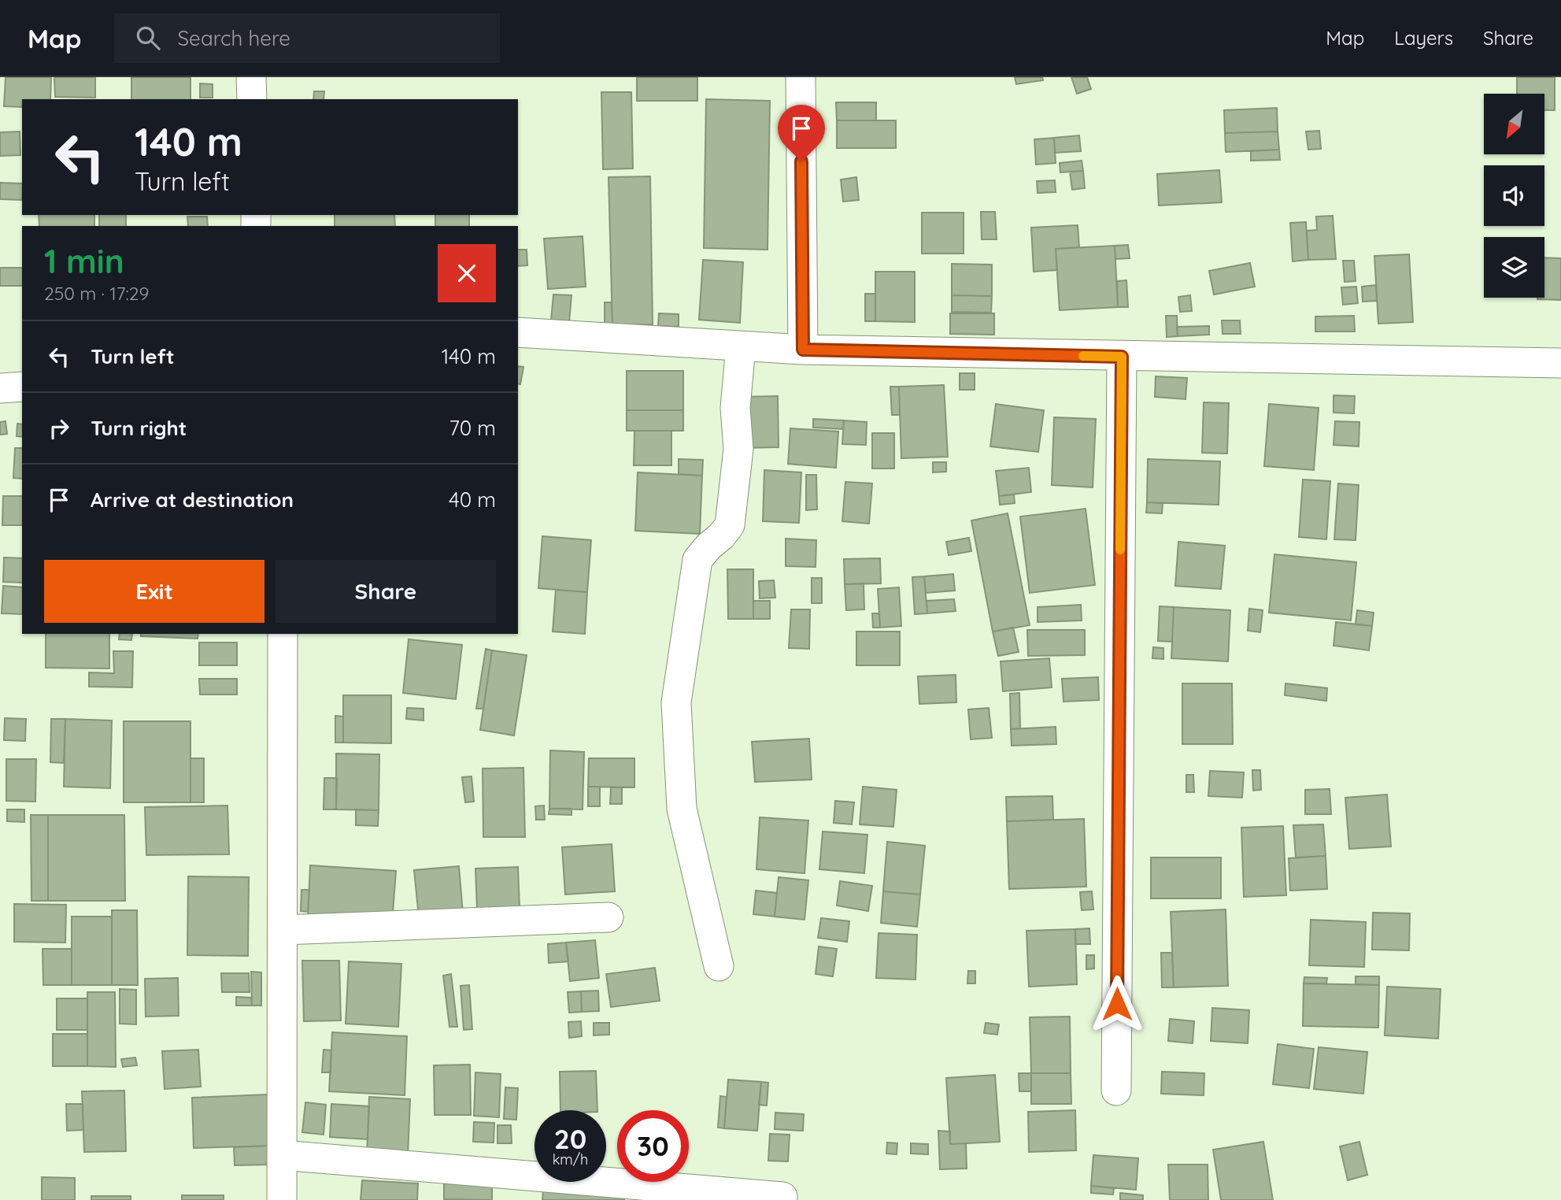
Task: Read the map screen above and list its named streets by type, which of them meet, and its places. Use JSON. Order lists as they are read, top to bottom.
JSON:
{
  "north": "bottom left",
  "page": {
    "header": "Map",
    "search": "Search here",
    "nav": ["Map", "Layers", "Share"],
    "turn": ["140 m", "Turn left"],
    "heading": ["1 min", "250 m · 17:29"],
    "list": [
      {
        "name": "Turn left",
        "value": "140 m"
      },
      {
        "name": "Turn right",
        "value": "70 m"
      },
      {
        "name": "Arrive at destination",
        "value": "40 m"
      }
    ],
    "buttons": ["Exit", "Share"],
    "speed": "20 km/h",
    "limit": "30"
  }
}
